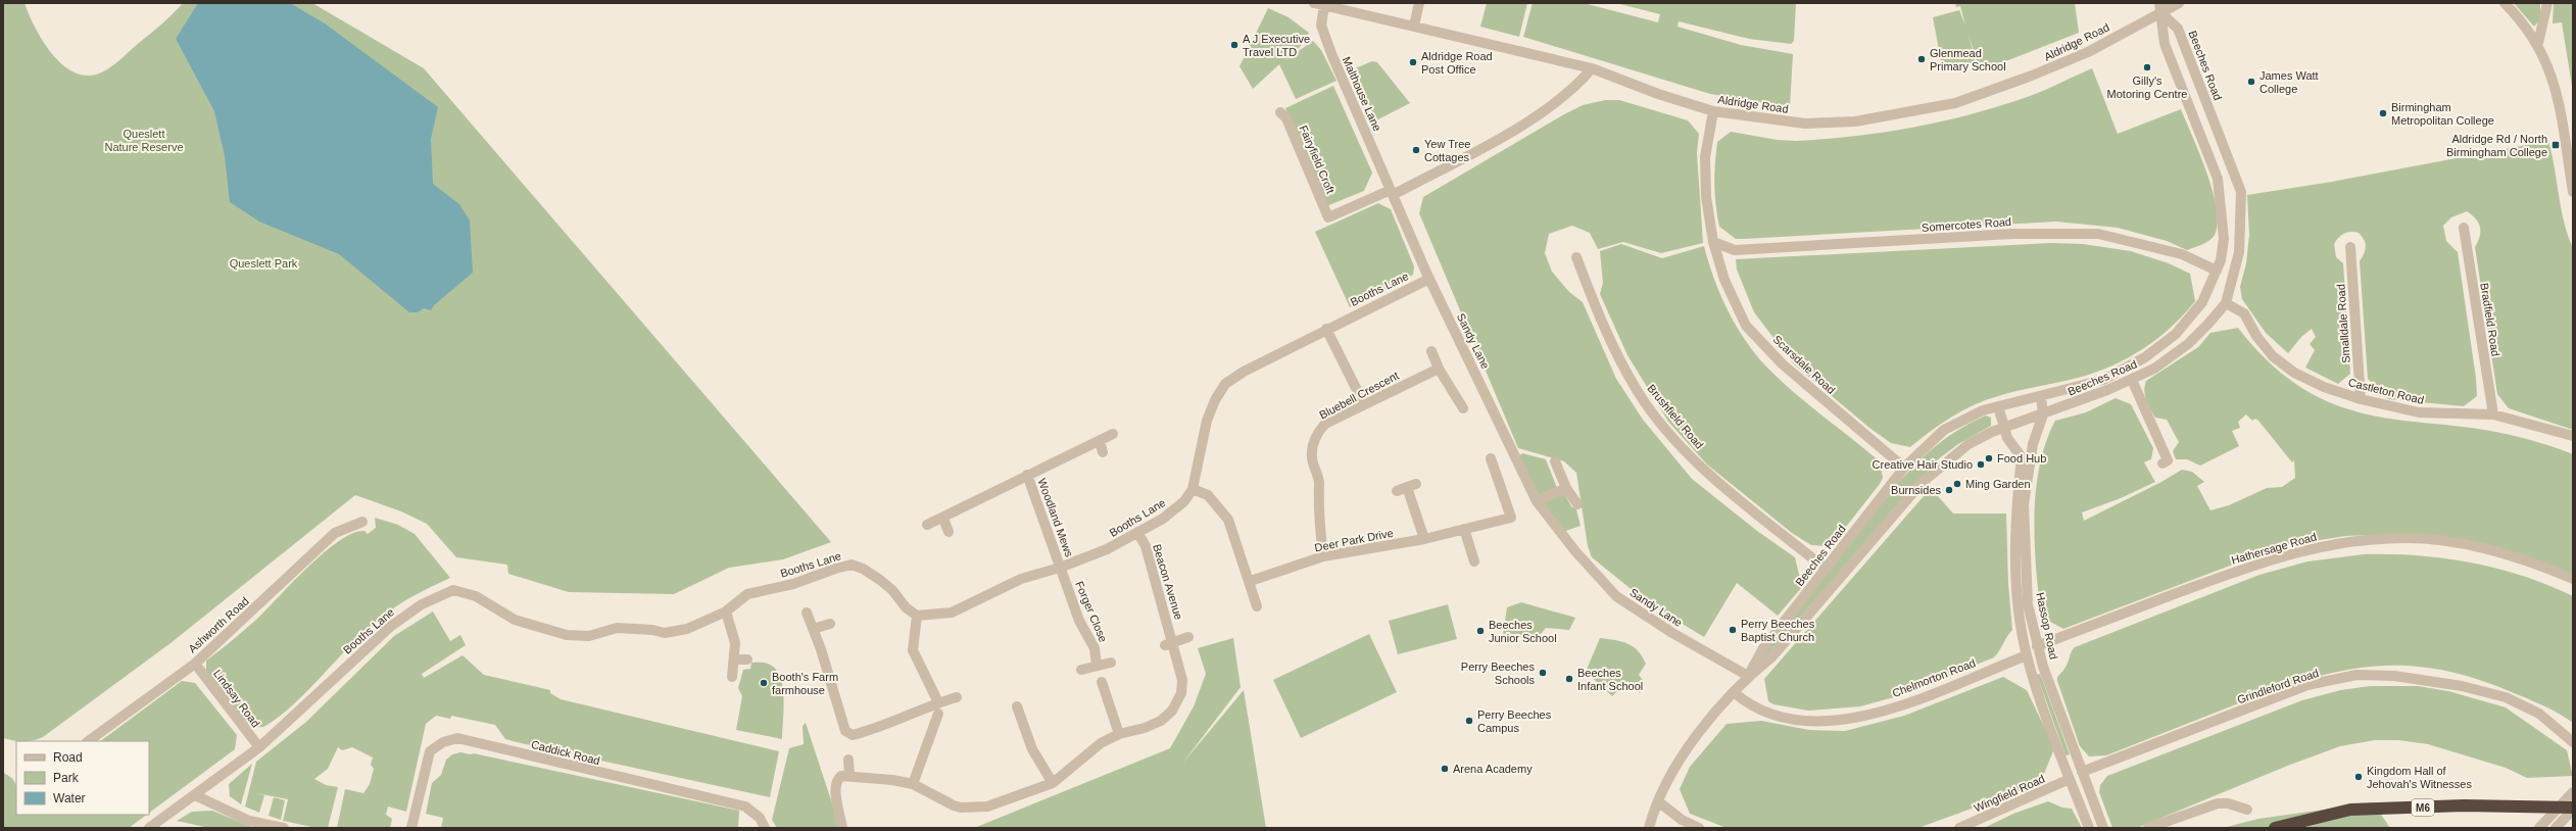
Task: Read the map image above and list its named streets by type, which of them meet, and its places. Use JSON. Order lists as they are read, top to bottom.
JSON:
{
  "streets": {
    "highway": ["M6"],
    "street": [
      "Aldridge Road",
      "Beeches Road",
      "Malthouse Lane",
      "Fairyfield Croft",
      "Somercotes Road",
      "Booths Lane",
      "Bradfield Road",
      "Smalldale Road",
      "Sandy Lane",
      "Scarsdale Road",
      "Castleton Road",
      "Bluebell Crescent",
      "Brushfield Road",
      "Woodland Mews",
      "Deer Park Drive",
      "Hathersage Road",
      "Beacon Avenue",
      "Forger Close",
      "Ashworth Road",
      "Hassop Road",
      "Chelmorton Road",
      "Grindleford Road",
      "Lindsay Road",
      "Caddick Road",
      "Wingfield Road"
    ]
  },
  "crossings": [
    ["Aldridge Road", "Beeches Road"],
    ["Aldridge Road", "Malthouse Lane"],
    ["Aldridge Road", "Scarsdale Road"],
    ["Beeches Road", "Somercotes Road"],
    ["Beeches Road", "Sandy Lane"],
    ["Beeches Road", "Scarsdale Road"],
    ["Beeches Road", "Castleton Road"],
    ["Beeches Road", "Brushfield Road"],
    ["Beeches Road", "Hassop Road"],
    ["Beeches Road", "Chelmorton Road"],
    ["Malthouse Lane", "Fairyfield Croft"],
    ["Malthouse Lane", "Sandy Lane"],
    ["Fairyfield Croft", "Sandy Lane"],
    ["Somercotes Road", "Scarsdale Road"],
    ["Booths Lane", "Sandy Lane"],
    ["Booths Lane", "Woodland Mews"],
    ["Booths Lane", "Beacon Avenue"],
    ["Booths Lane", "Forger Close"],
    ["Booths Lane", "Lindsay Road"],
    ["Bradfield Road", "Castleton Road"],
    ["Smalldale Road", "Castleton Road"],
    ["Bluebell Crescent", "Deer Park Drive"],
    ["Woodland Mews", "Forger Close"],
    ["Hathersage Road", "Hassop Road"],
    ["Ashworth Road", "Lindsay Road"],
    ["Hassop Road", "Chelmorton Road"],
    ["Hassop Road", "Grindleford Road"],
    ["Hassop Road", "Wingfield Road"]
  ],
  "parks": ["Queslett Nature Reserve", "Queslett Park"],
  "places": {
    "other": [
      "A J Executive Travel LTD",
      "Glenmead Primary School",
      "Aldridge Road Post Office",
      "Gilly's Motoring Centre",
      "James Watt College",
      "Birmingham Metropolitan College",
      "Yew Tree Cottages",
      "Food Hub",
      "Creative Hair Studio",
      "Ming Garden",
      "Burnsides",
      "Perry Beeches Baptist Church",
      "Beeches Junior School",
      "Perry Beeches Schools",
      "Beeches Infant School",
      "Booth's Farm farmhouse",
      "Perry Beeches Campus",
      "Arena Academy",
      "Kingdom Hall of Jehovah's Witnesses"
    ],
    "transit": ["Aldridge Rd / North Birmingham College"]
  },
  "legend": ["Road", "Park", "Water"]
}
